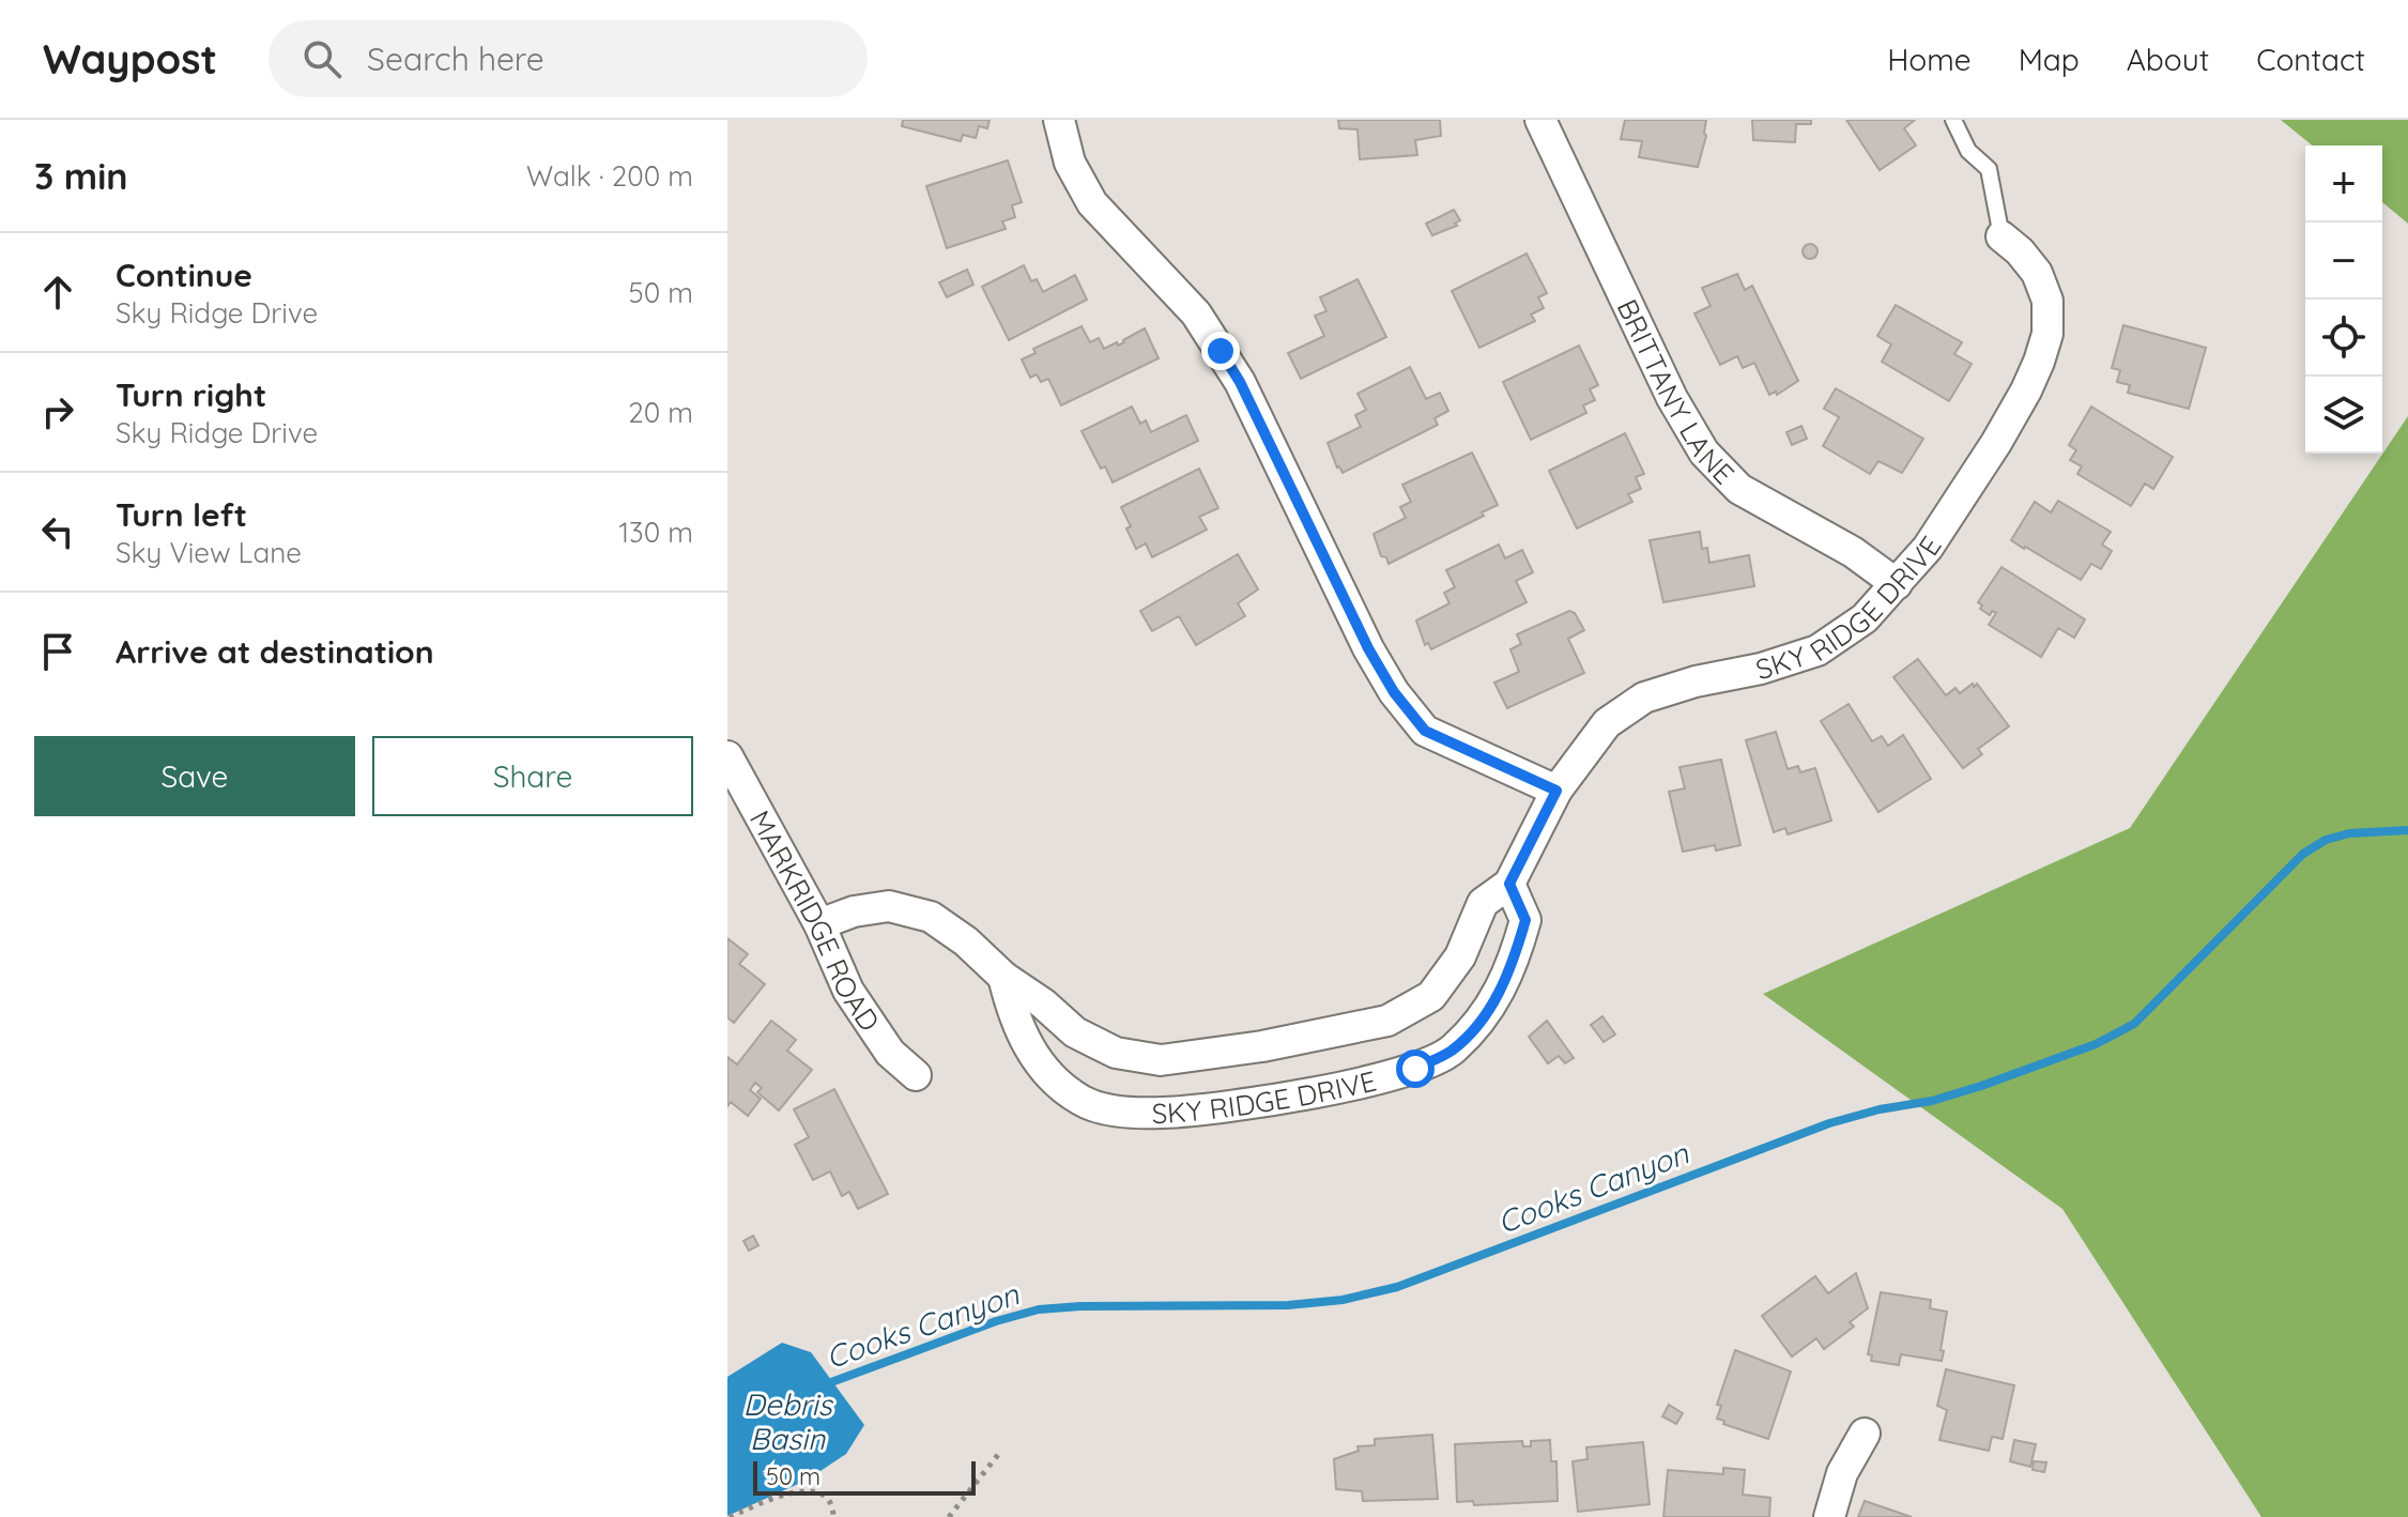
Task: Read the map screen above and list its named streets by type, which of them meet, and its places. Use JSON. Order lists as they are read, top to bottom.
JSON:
{
  "streets": {
    "street": ["BRITTANY LANE", "SKY RIDGE DRIVE", "MARKRIDGE ROAD"]
  },
  "crossings": [
    ["BRITTANY LANE", "SKY RIDGE DRIVE"],
    ["SKY RIDGE DRIVE", "MARKRIDGE ROAD"]
  ],
  "water": ["Cooks Canyon", "Debris Basin"],
  "scale_bar": "50 m",
  "page": {
    "header": "Waypost",
    "search": "Search here",
    "nav": [
      "Home",
      "Map",
      "About",
      "Contact"
    ],
    "heading": ["3 min", "Walk · 200 m"],
    "map_buttons": ["+", "−"],
    "list": [
      ["Continue", "Sky Ridge Drive", "50 m"],
      ["Turn right", "Sky Ridge Drive", "20 m"],
      ["Turn left", "Sky View Lane", "130 m"],
      "Arrive at destination"
    ],
    "buttons": ["Save", "Share"],
    "scale": "50 m"
  }
}
